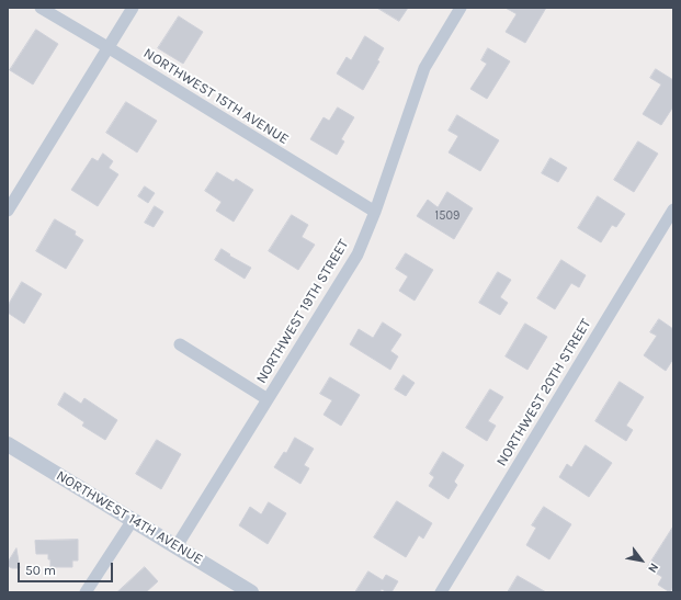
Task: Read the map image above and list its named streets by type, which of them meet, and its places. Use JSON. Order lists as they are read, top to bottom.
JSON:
{
  "streets": {
    "street": [
      "NORTHWEST 15TH AVENUE",
      "NORTHWEST 19TH STREET",
      "NORTHWEST 20TH STREET",
      "NORTHWEST 14TH AVENUE"
    ]
  },
  "crossings": [
    ["NORTHWEST 15TH AVENUE", "NORTHWEST 19TH STREET"],
    ["NORTHWEST 19TH STREET", "NORTHWEST 14TH AVENUE"]
  ],
  "house_numbers": ["1509"],
  "scale_bar": "50 m",
  "north": "bottom right"
}
